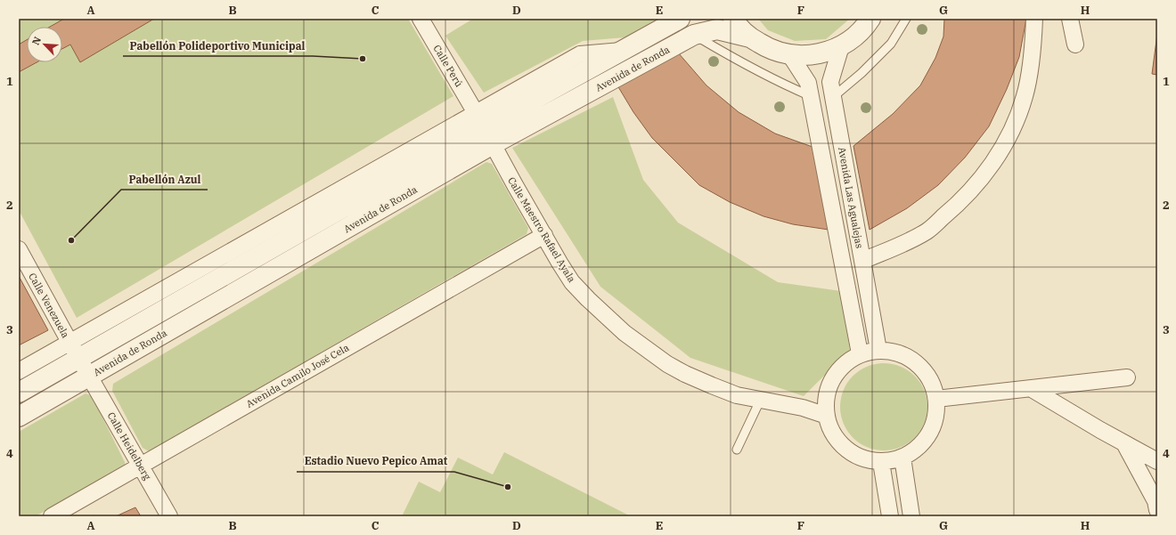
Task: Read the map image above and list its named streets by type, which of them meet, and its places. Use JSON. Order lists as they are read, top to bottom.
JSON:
{
  "streets": {
    "street": [
      "Calle Perú",
      "Avenida de Ronda",
      "Avenida Las Agualejas",
      "Calle Maestro Rafael Ayala",
      "Calle Venezuela",
      "Avenida Camilo José Cela",
      "Calle Heidelberg"
    ]
  },
  "crossings": [
    ["Calle Perú", "Avenida de Ronda"],
    ["Calle Perú", "Calle Maestro Rafael Ayala"],
    ["Avenida de Ronda", "Calle Maestro Rafael Ayala"],
    ["Avenida de Ronda", "Calle Venezuela"],
    ["Avenida de Ronda", "Calle Heidelberg"],
    ["Avenida Las Agualejas", "Calle Maestro Rafael Ayala"],
    ["Calle Maestro Rafael Ayala", "Avenida Camilo José Cela"],
    ["Calle Venezuela", "Calle Heidelberg"],
    ["Avenida Camilo José Cela", "Calle Heidelberg"]
  ],
  "places": ["Pabellón Polideportivo Municipal", "Pabellón Azul", "Estadio Nuevo Pepico Amat"],
  "north": "top left",
  "grid": {
    "columns": [
      "A",
      "B",
      "C",
      "D",
      "E",
      "F",
      "G",
      "H"
    ],
    "rows": [
      "1",
      "2",
      "3",
      "4"
    ]
  }
}
